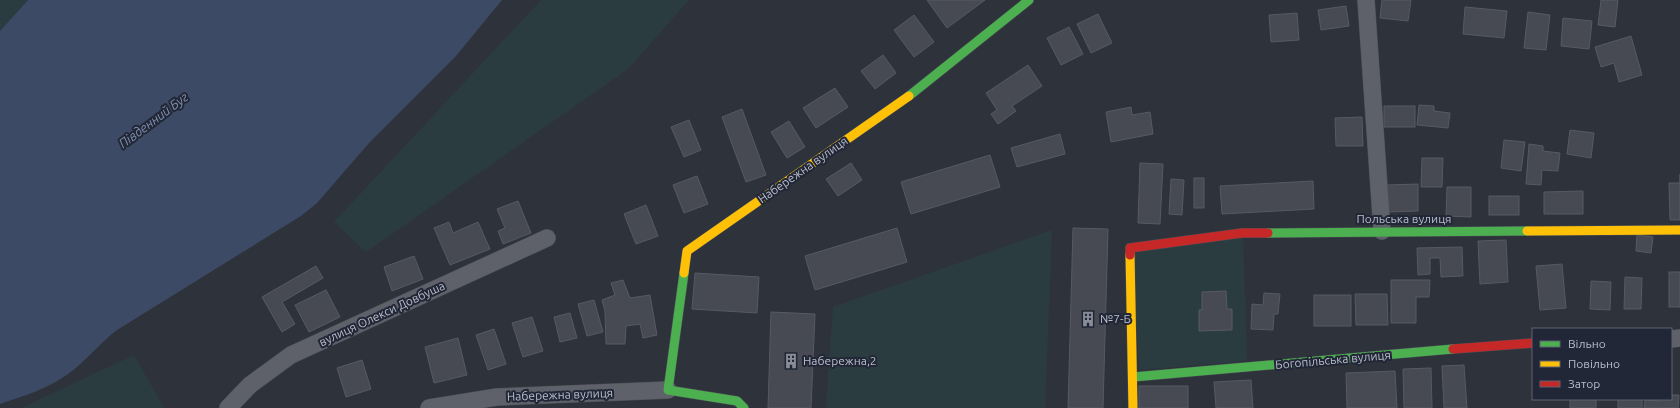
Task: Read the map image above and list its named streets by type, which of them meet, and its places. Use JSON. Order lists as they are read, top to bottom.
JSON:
{
  "streets": {
    "street": [
      "Набережна вулиця",
      "Польська вулиця",
      "вулиця Олекси Довбуша",
      "Богопільська вулиця"
    ]
  },
  "crossings": [
    ["Польська вулиця", "Богопільська вулиця"]
  ],
  "water": ["Південний Буг"],
  "places": {
    "building": ["№7-Б", "Набережна,2"]
  },
  "legend": ["Вільно", "Повільно", "Затор"]
}
